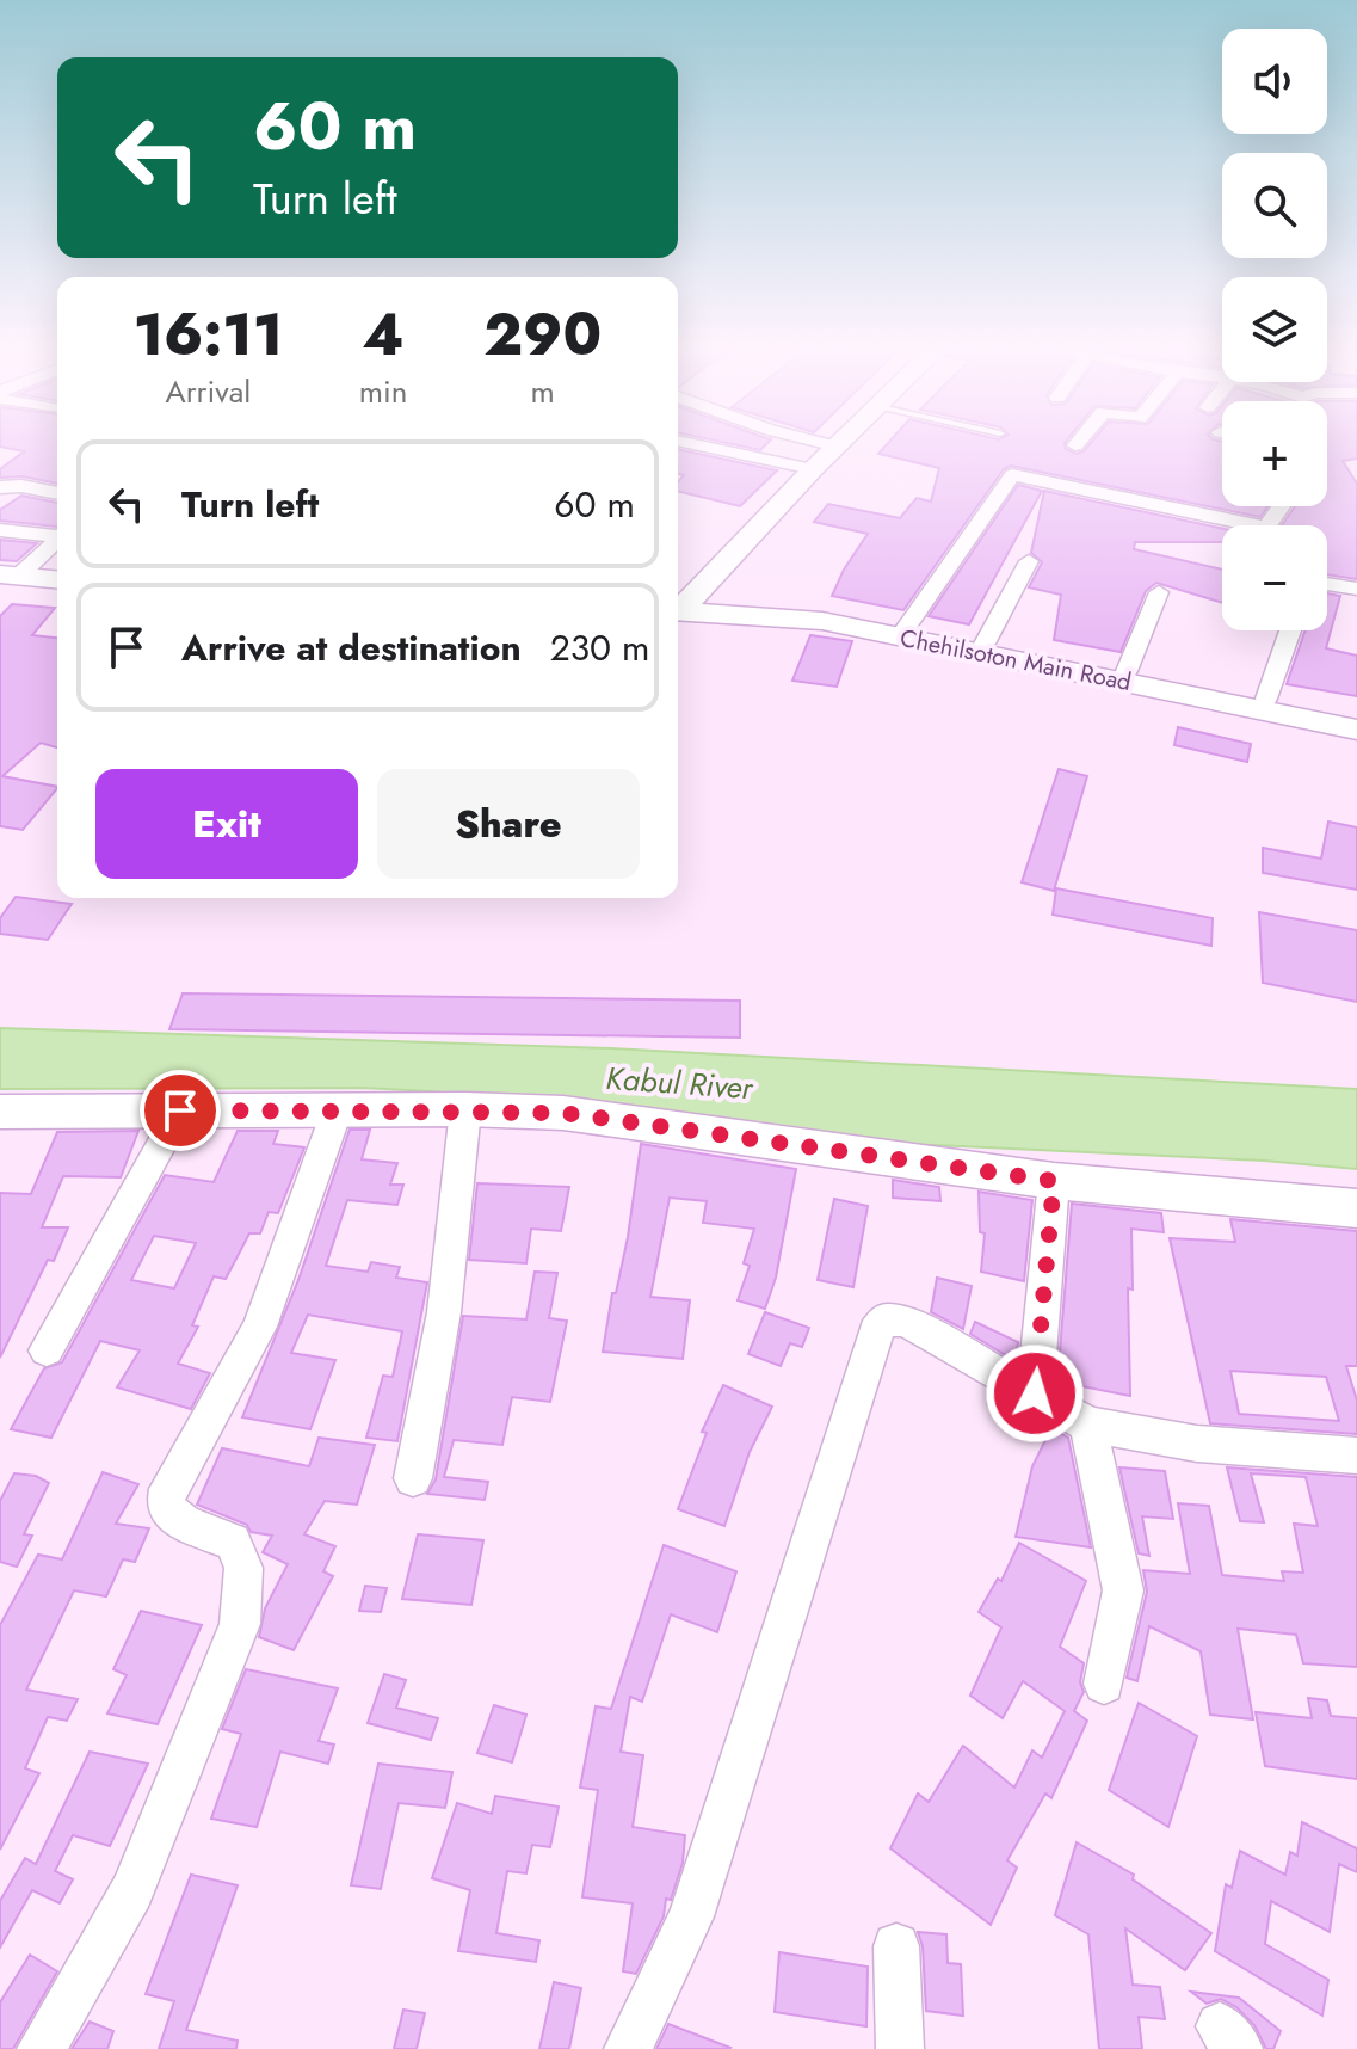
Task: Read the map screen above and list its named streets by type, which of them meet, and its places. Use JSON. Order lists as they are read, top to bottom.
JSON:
{
  "streets": {
    "main road": ["Chehilsoton Main Road"]
  },
  "water": ["Kabul River"],
  "page": {
    "map_buttons": ["+", "−"],
    "turn": ["60 m", "Turn left"],
    "eta": [
      "16:11",
      "Arrival",
      "4",
      "min",
      "290",
      "m"
    ],
    "list": [
      {
        "name": "Turn left",
        "value": "60 m"
      },
      {
        "name": "Arrive at destination",
        "value": "230 m"
      }
    ],
    "buttons": ["Exit", "Share"]
  }
}
